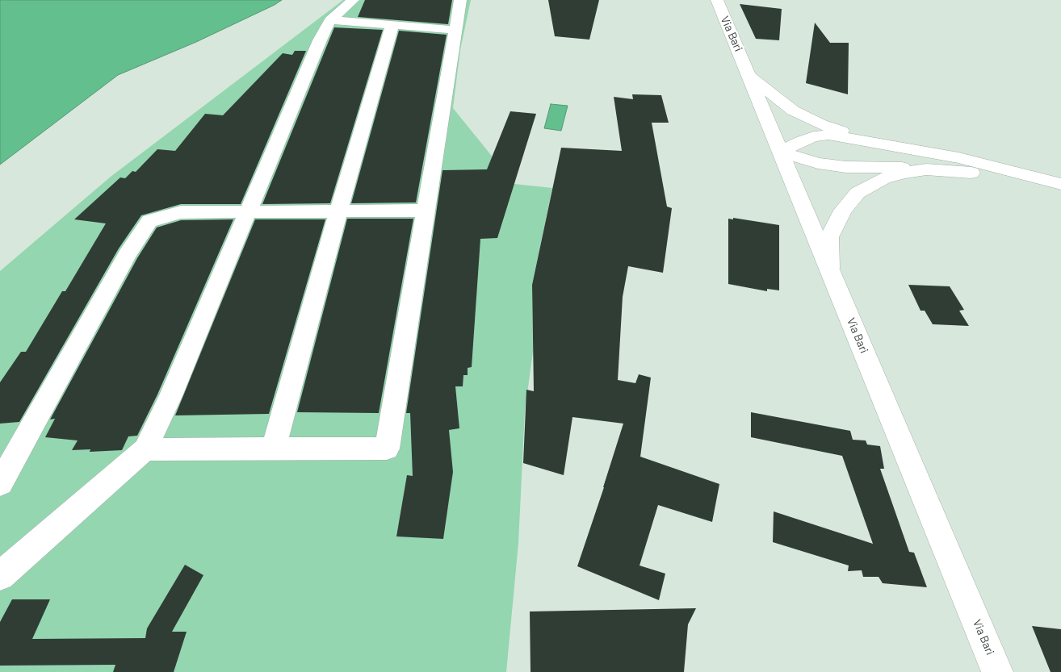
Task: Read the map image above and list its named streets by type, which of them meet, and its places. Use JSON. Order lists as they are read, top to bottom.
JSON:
{
  "streets": {
    "street": ["Via Bari"]
  }
}
